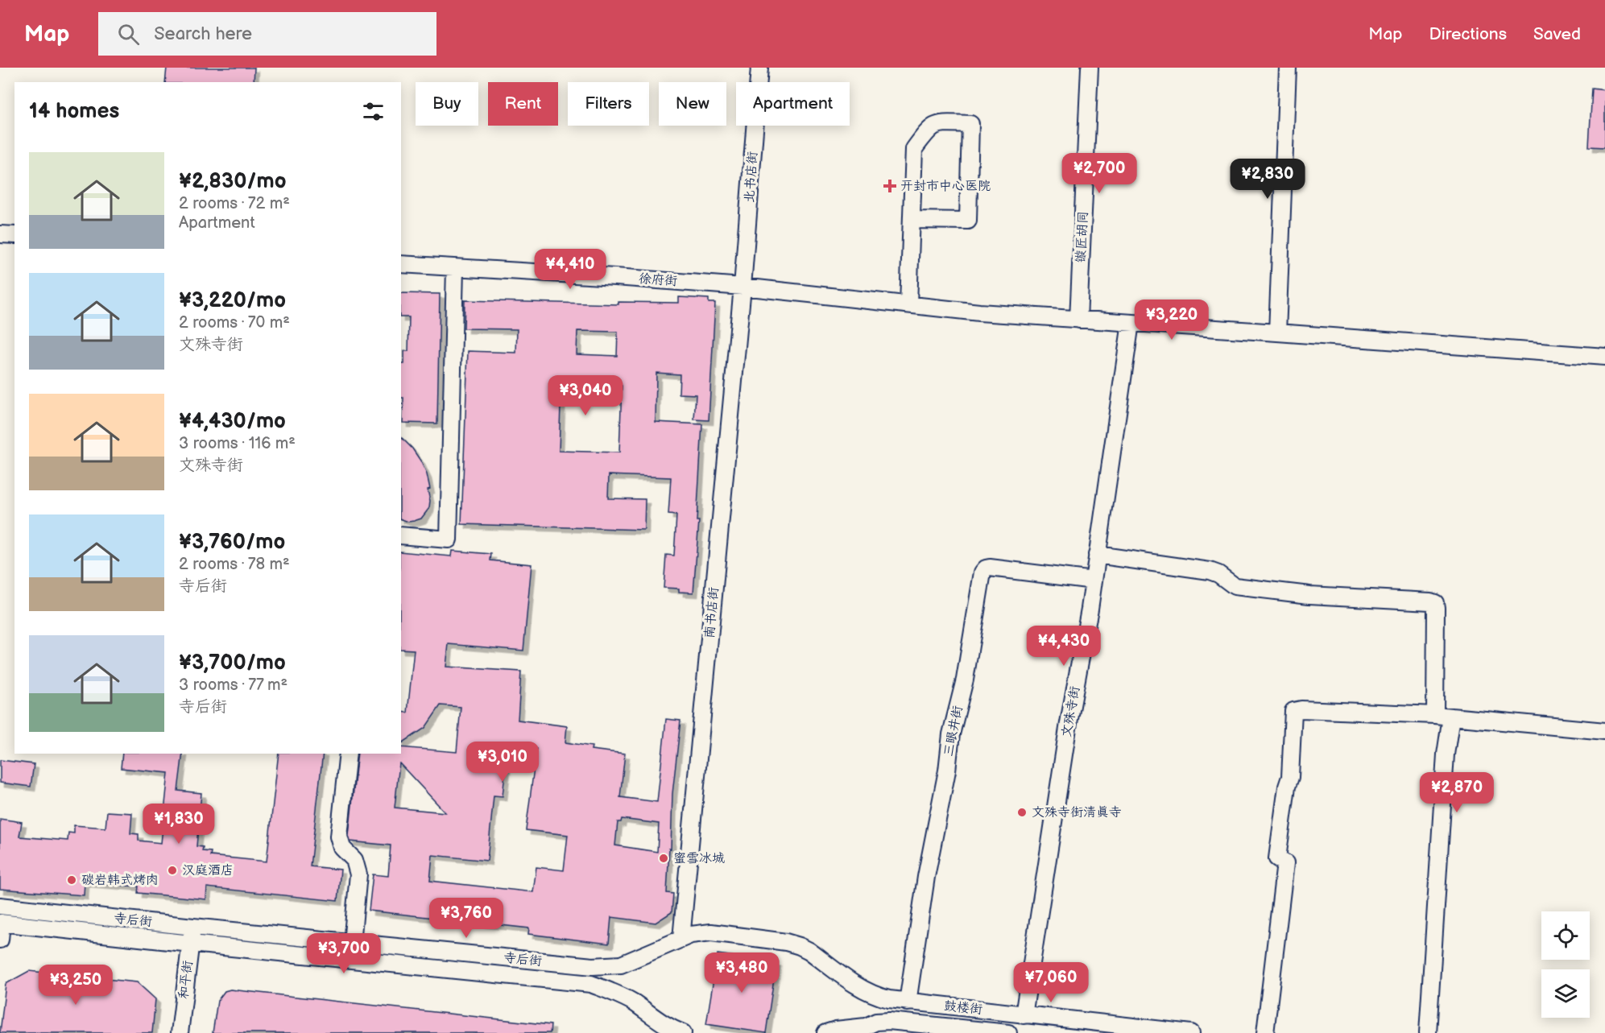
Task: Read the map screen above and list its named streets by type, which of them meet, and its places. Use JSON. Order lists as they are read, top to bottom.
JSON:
{
  "streets": {
    "street": [
      "北书店街",
      "镟匠胡同",
      "徐府街",
      "南书店街",
      "文殊寺街",
      "三眼井街",
      "寺后街",
      "和平街",
      "鼓楼街"
    ]
  },
  "crossings": [
    ["北书店街", "徐府街"],
    ["北书店街", "南书店街"],
    ["镟匠胡同", "徐府街"],
    ["徐府街", "南书店街"],
    ["徐府街", "文殊寺街"],
    ["南书店街", "寺后街"],
    ["文殊寺街", "三眼井街"],
    ["文殊寺街", "鼓楼街"],
    ["三眼井街", "寺后街"],
    ["三眼井街", "鼓楼街"],
    ["寺后街", "和平街"],
    ["寺后街", "鼓楼街"]
  ],
  "places": {
    "health": ["开封市中心医院"],
    "other": [
      "文殊寺街清真寺",
      "蜜雪冰城",
      "汉庭酒店",
      "碳岩韩式烤肉"
    ]
  },
  "page": {
    "header": "Map",
    "search": "Search here",
    "nav": ["Map", "Directions", "Saved"],
    "chip": [
      "Buy",
      "Rent",
      "Filters",
      "New",
      "Apartment"
    ],
    "heading": "14 homes",
    "list": [
      {
        "name": "¥2,830/mo",
        "note": "2 rooms · 72 m² · Apartment"
      },
      {
        "name": "¥3,220/mo",
        "note": "2 rooms · 70 m² · 文殊寺街"
      },
      {
        "name": "¥4,430/mo",
        "note": "3 rooms · 116 m² · 文殊寺街"
      },
      {
        "name": "¥3,760/mo",
        "note": "2 rooms · 78 m² · 寺后街"
      },
      {
        "name": "¥3,700/mo",
        "note": "3 rooms · 77 m² · 寺后街"
      }
    ],
    "price": [
      "¥2,700",
      "¥2,830",
      "¥4,410",
      "¥3,220",
      "¥3,040",
      "¥4,430",
      "¥3,010",
      "¥2,870",
      "¥1,830",
      "¥3,760",
      "¥3,700",
      "¥3,480",
      "¥7,060",
      "¥3,250"
    ]
  }
}
